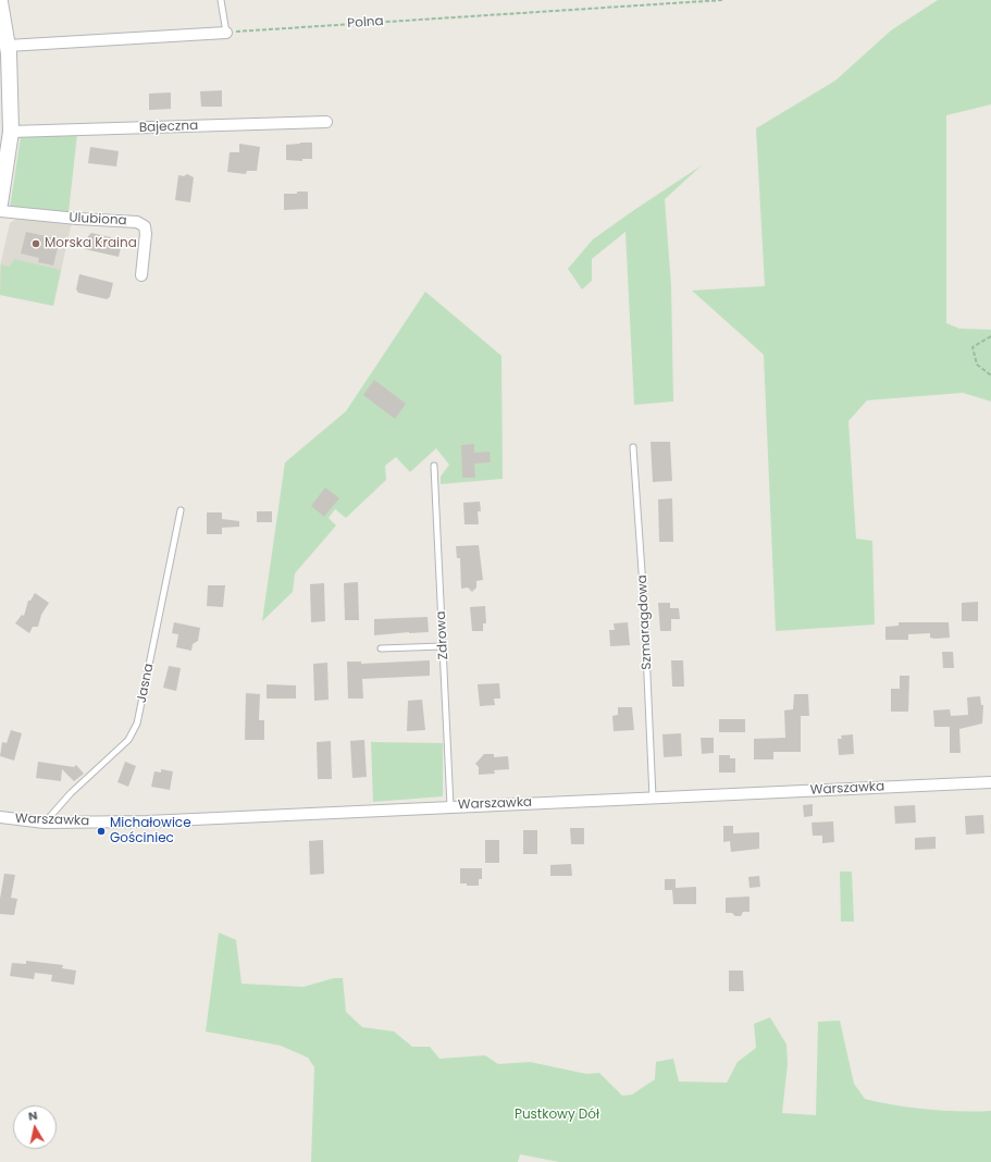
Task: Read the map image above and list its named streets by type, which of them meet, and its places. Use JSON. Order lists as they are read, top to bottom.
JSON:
{
  "streets": {
    "street": ["Bajeczna", "Ulubiona", "Warszawka"],
    "lane": ["Szmaragdowa", "Zdrowa", "Jasna"],
    "path": ["Polna"]
  },
  "crossings": [
    ["Szmaragdowa", "Warszawka"],
    ["Zdrowa", "Warszawka"],
    ["Jasna", "Warszawka"]
  ],
  "parks": ["Pustkowy Dół"],
  "places": ["Morska Kraina", "Michałowice Gościniec"],
  "north": "top"
}
